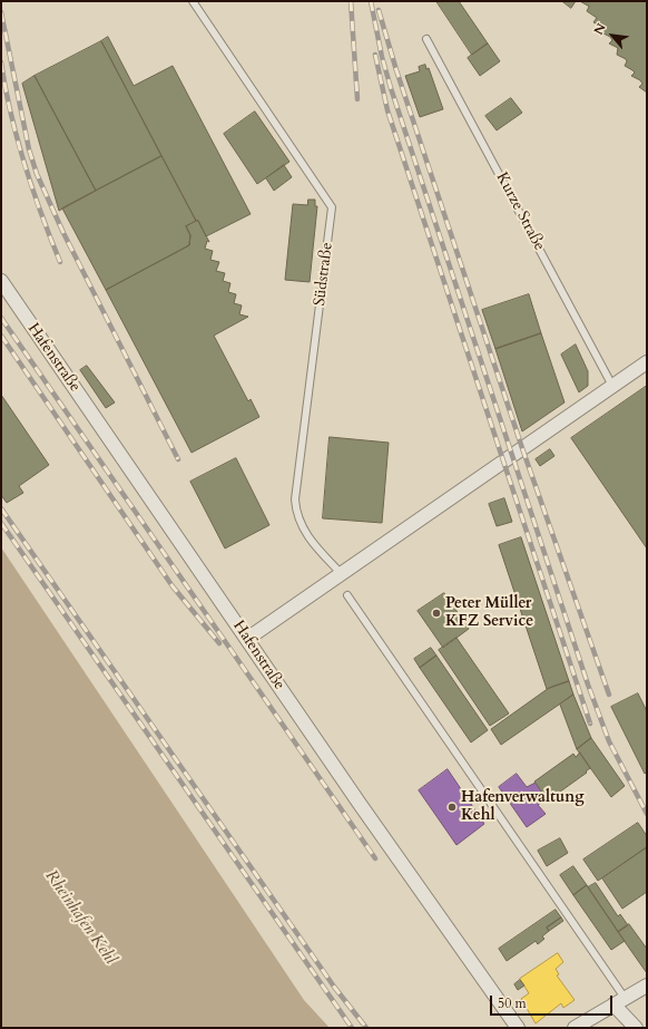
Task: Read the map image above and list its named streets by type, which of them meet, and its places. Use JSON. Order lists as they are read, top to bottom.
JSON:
{
  "streets": {
    "street": ["Hafenstraße"],
    "lane": ["Kurze Straße", "Südstraße"]
  },
  "water": ["Rheinhafen Kehl"],
  "places": ["Peter Müller KFZ Service", "Hafenverwaltung Kehl"],
  "scale_bar": "50 m",
  "north": "top left"
}
